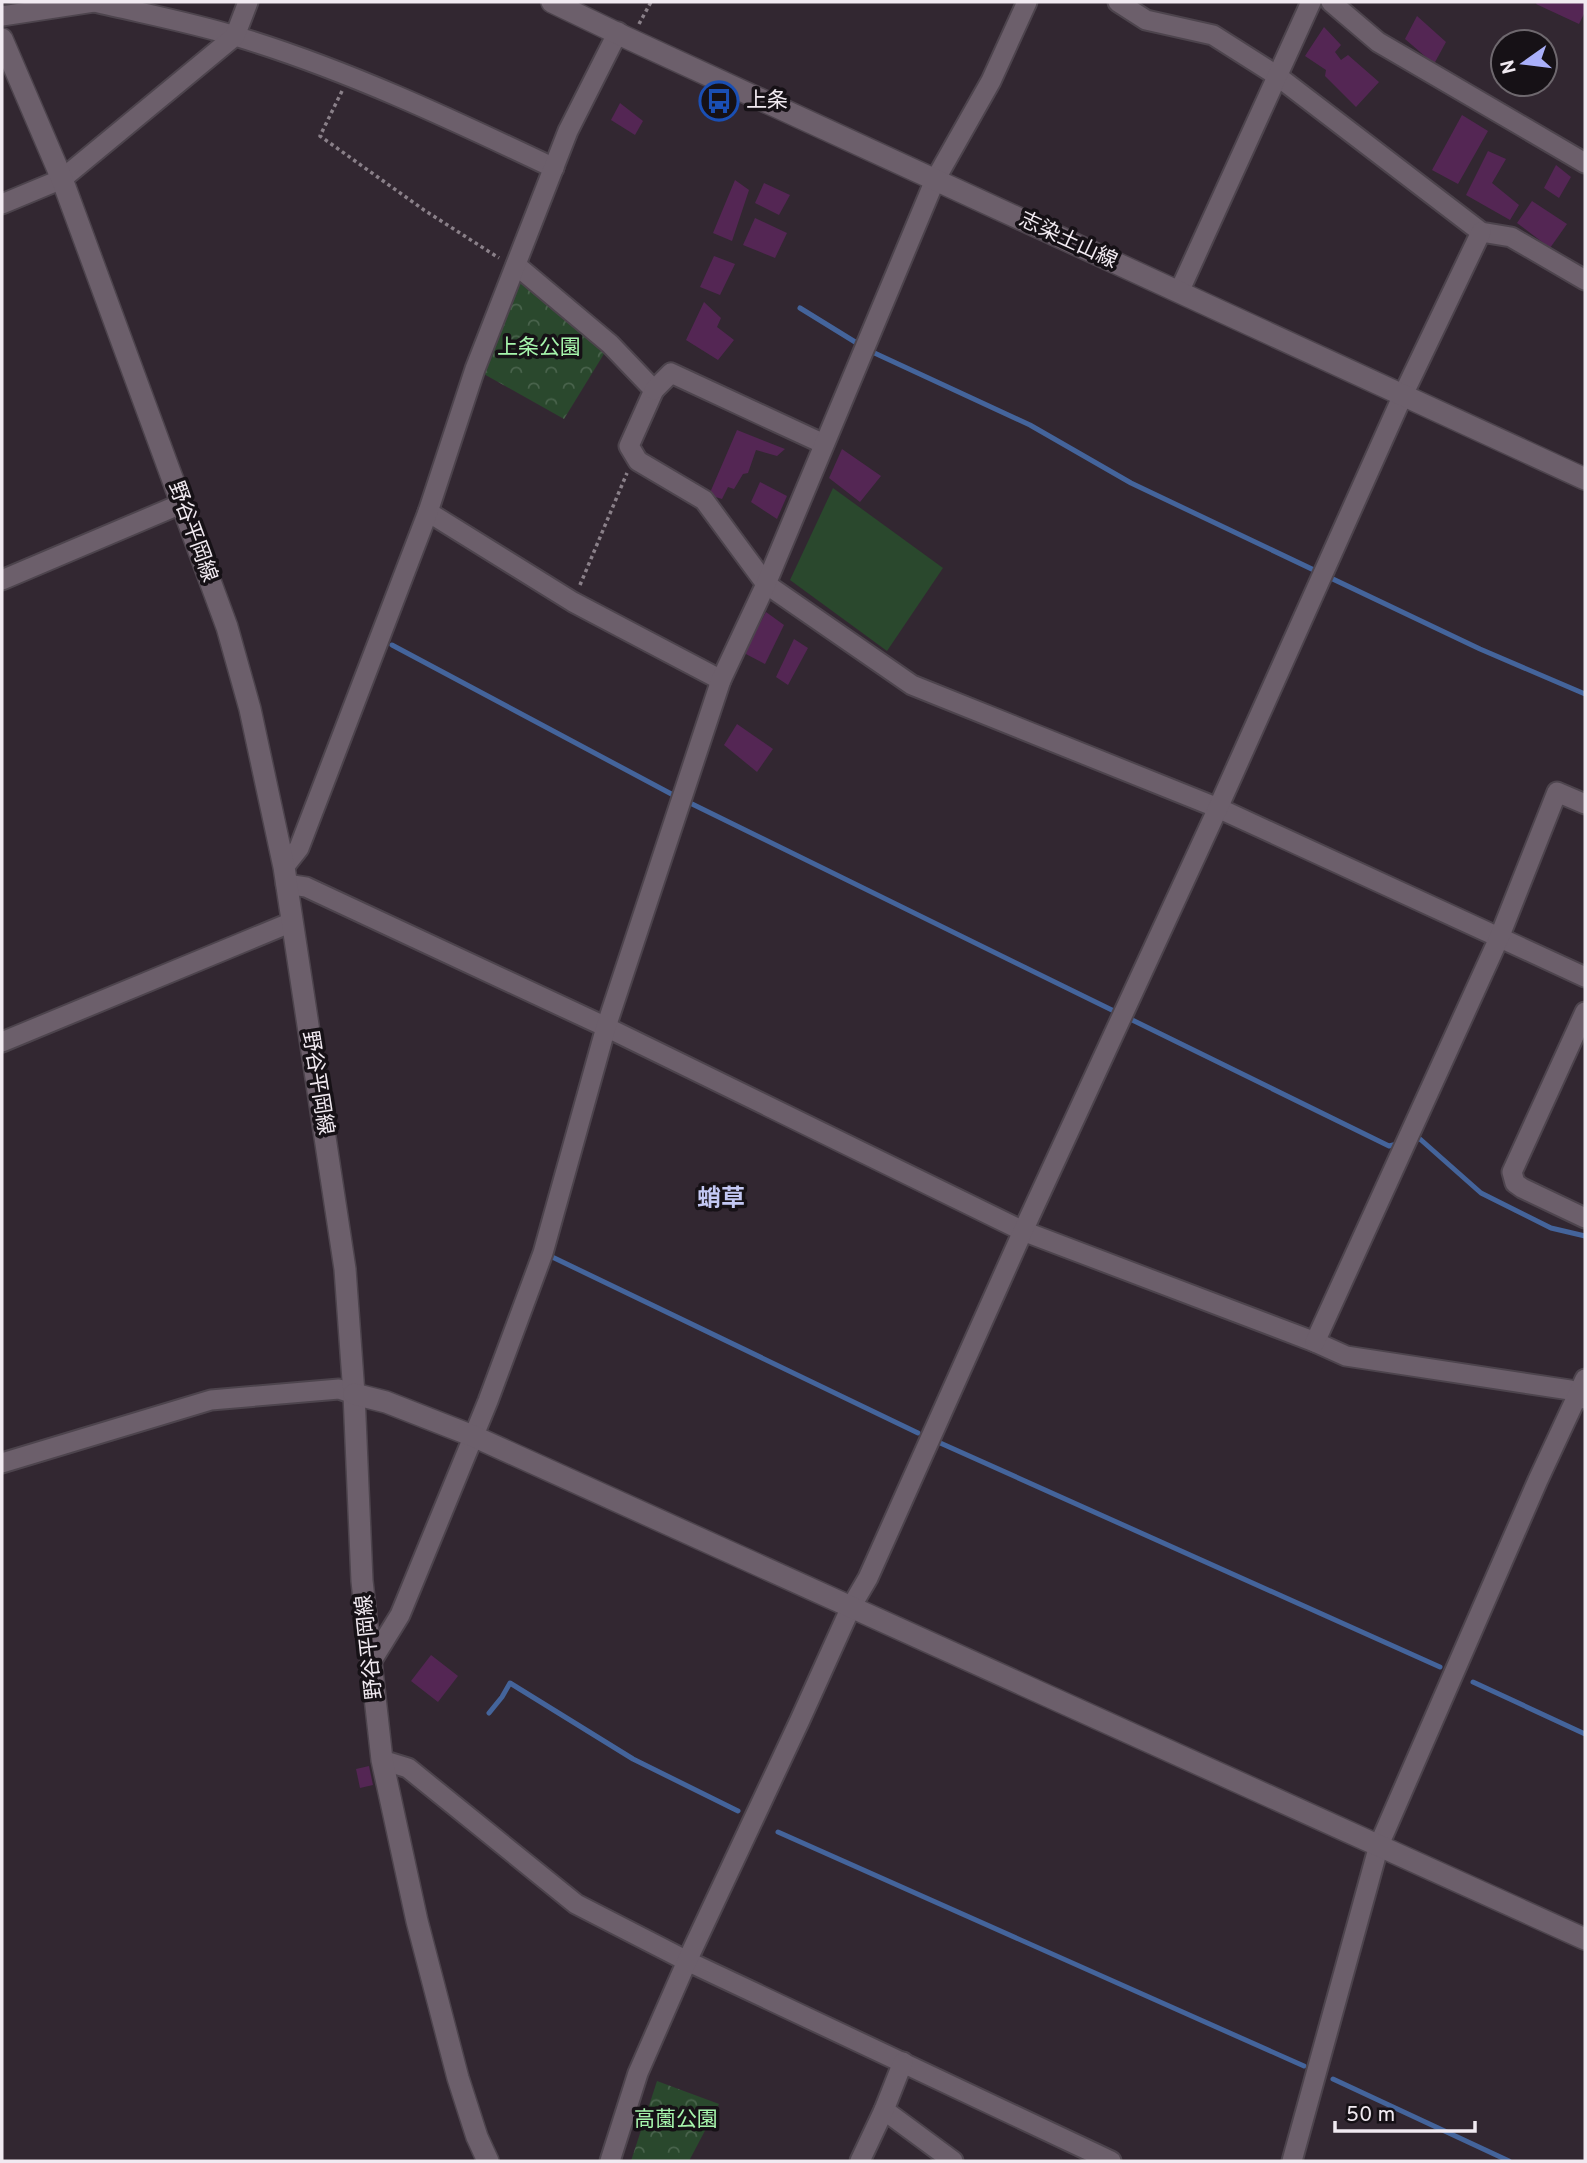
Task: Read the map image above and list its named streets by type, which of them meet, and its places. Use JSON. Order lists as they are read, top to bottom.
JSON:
{
  "streets": {
    "main road": ["志染土山線", "野谷平岡線"]
  },
  "districts": ["蛸草"],
  "parks": ["上条公園", "高薗公園"],
  "places": {
    "bus stop": ["上条"]
  },
  "scale_bar": "50 m",
  "north": "left"
}
